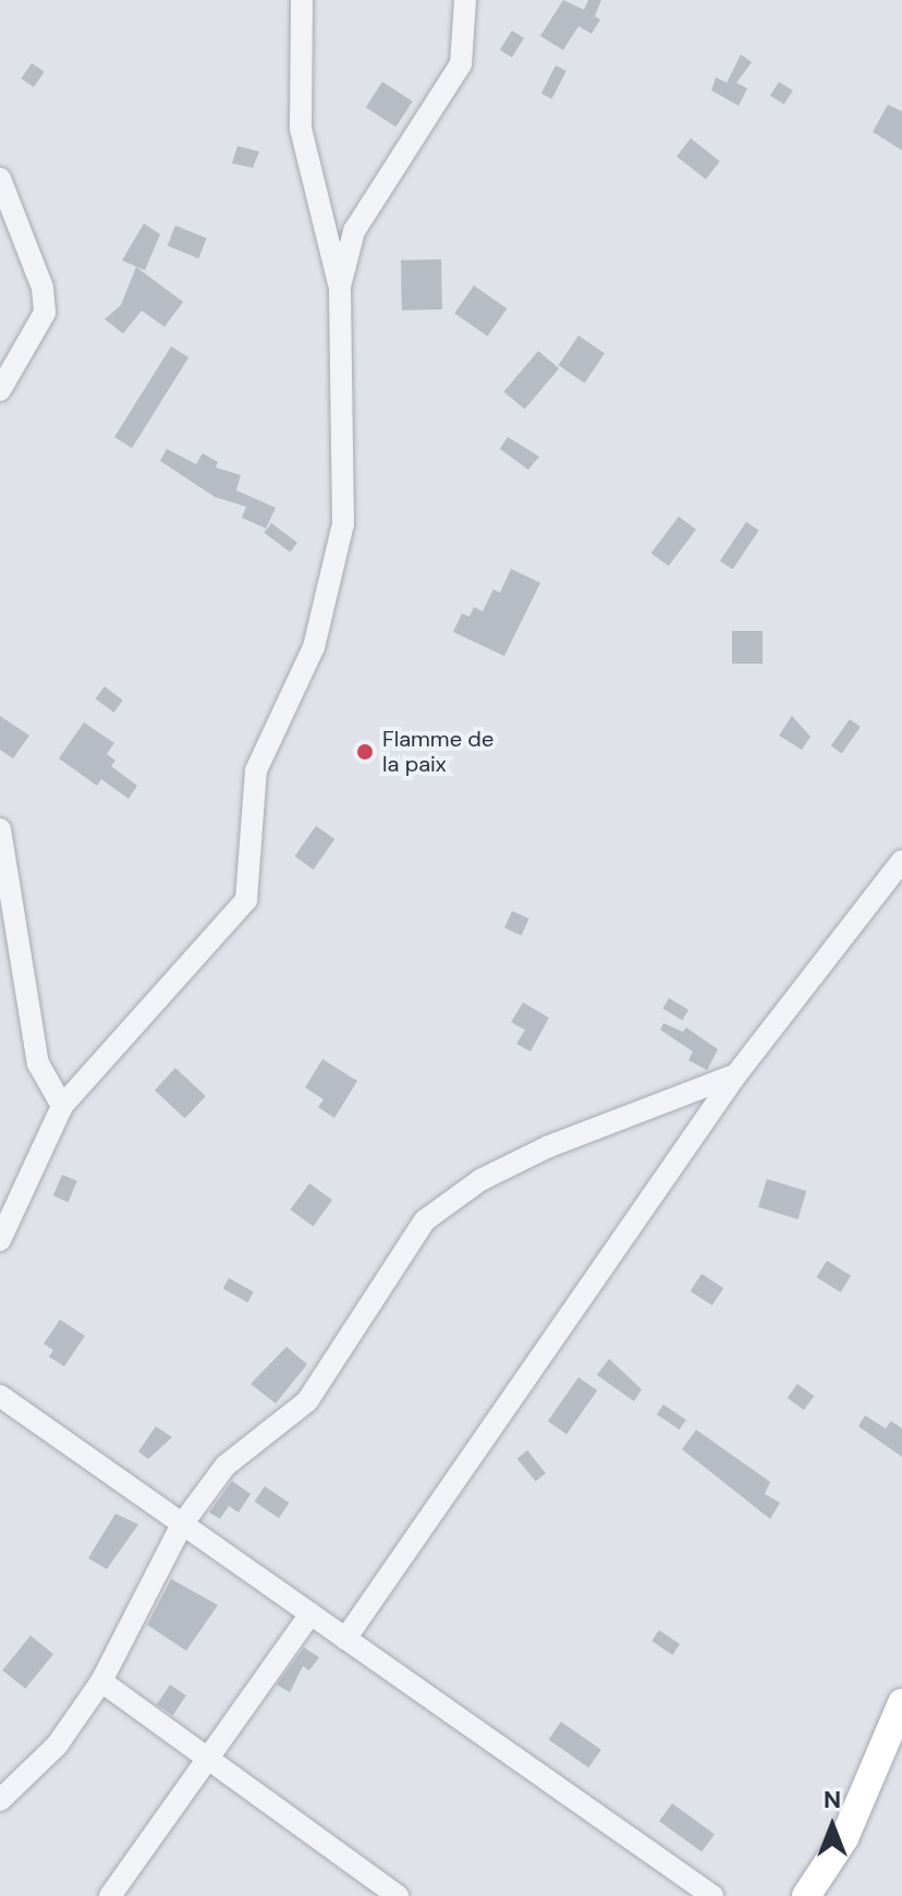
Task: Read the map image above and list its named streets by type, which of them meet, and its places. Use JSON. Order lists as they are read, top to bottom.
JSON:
{
  "places": ["Flamme de la paix"],
  "north": "top"
}
